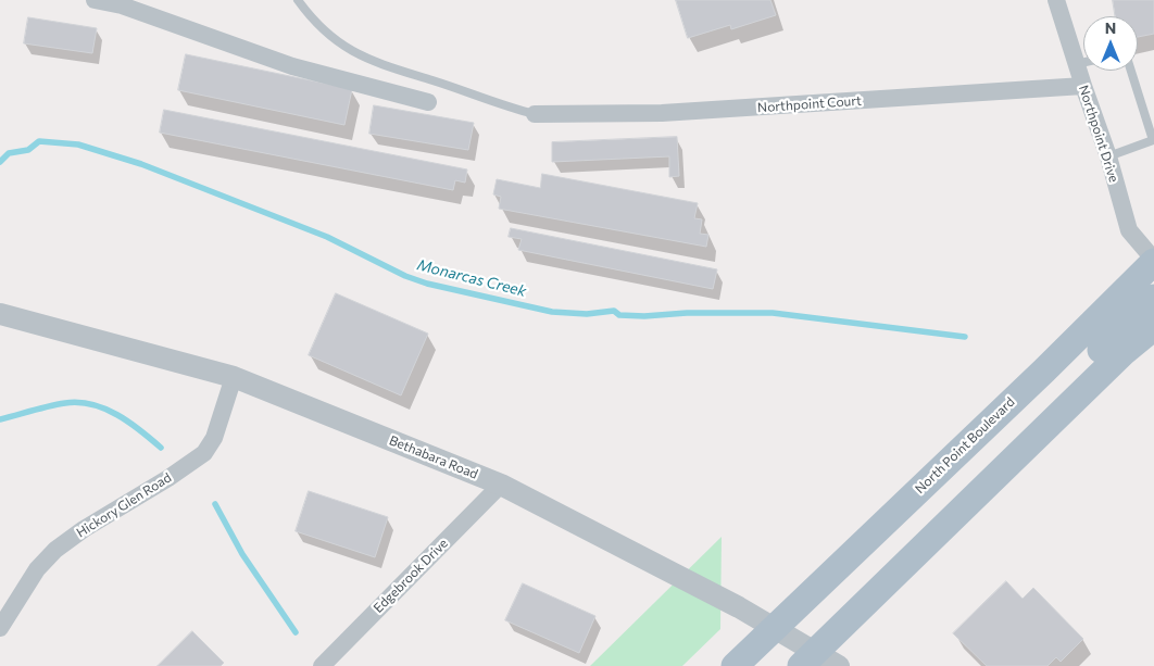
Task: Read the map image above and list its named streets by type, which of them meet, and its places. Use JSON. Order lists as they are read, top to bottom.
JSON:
{
  "streets": {
    "main road": ["North Point Boulevard"],
    "street": [
      "Northpoint Court",
      "Northpoint Drive",
      "Bethabara Road",
      "Hickory Glen Road",
      "Edgebrook Drive"
    ]
  },
  "crossings": [
    ["Northpoint Court", "Northpoint Drive"],
    ["Northpoint Drive", "North Point Boulevard"],
    ["North Point Boulevard", "Bethabara Road"],
    ["Bethabara Road", "Hickory Glen Road"],
    ["Bethabara Road", "Edgebrook Drive"]
  ],
  "water": ["Monarcas Creek"],
  "north": "top"
}
